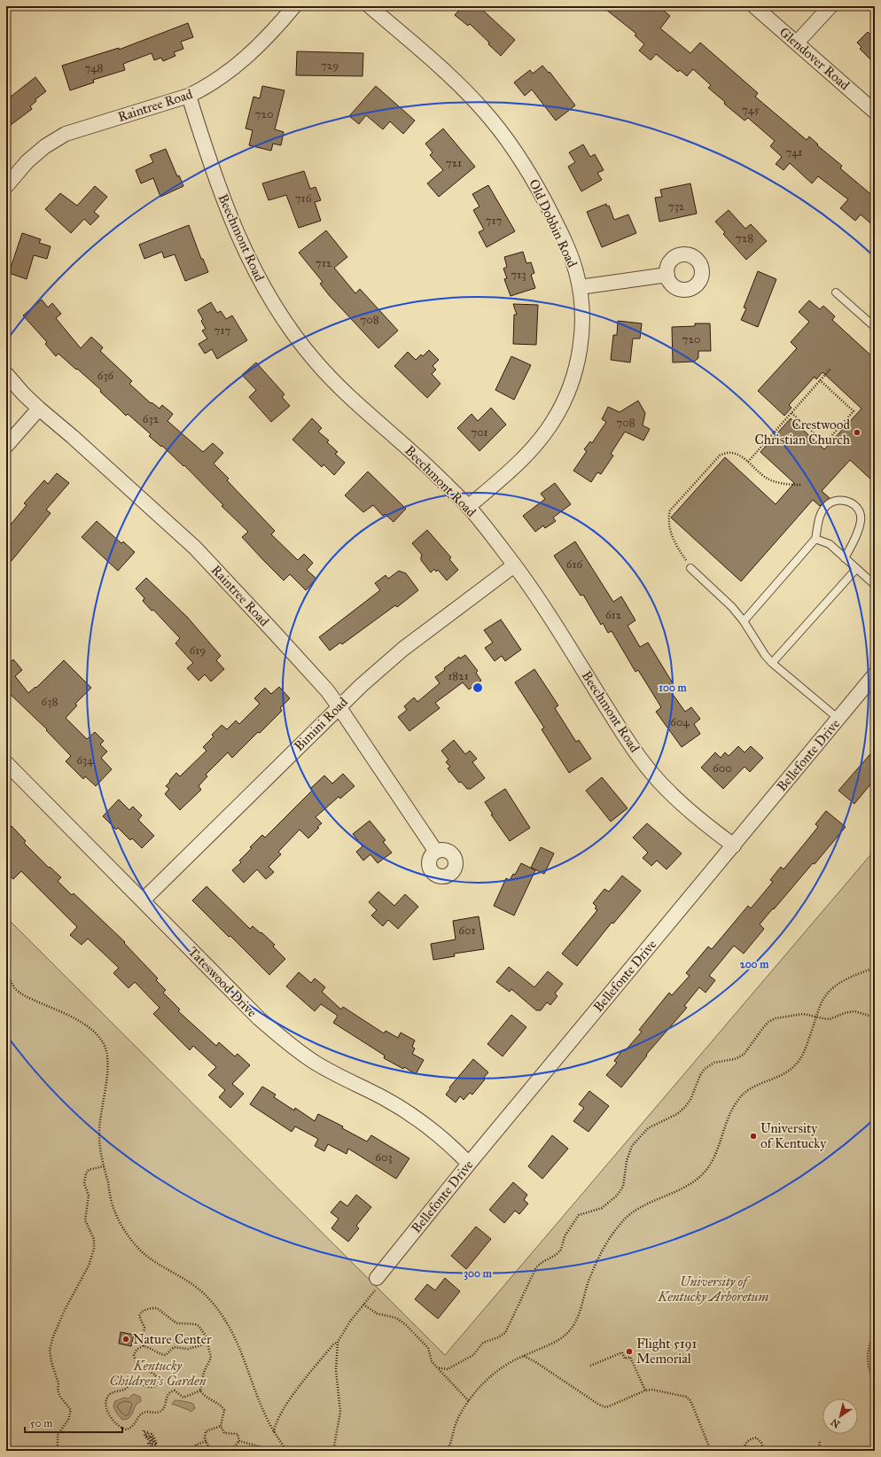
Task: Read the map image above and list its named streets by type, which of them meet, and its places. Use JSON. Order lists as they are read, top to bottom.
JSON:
{
  "streets": {
    "street": [
      "Glendover Road",
      "Raintree Road",
      "Old Dobbin Road",
      "Beechmont Road",
      "Bimini Road",
      "Bellefonte Drive",
      "Tateswood Drive"
    ]
  },
  "crossings": [
    ["Raintree Road", "Beechmont Road"],
    ["Raintree Road", "Bimini Road"],
    ["Old Dobbin Road", "Beechmont Road"],
    ["Beechmont Road", "Bimini Road"],
    ["Beechmont Road", "Bellefonte Drive"],
    ["Bimini Road", "Tateswood Drive"],
    ["Bellefonte Drive", "Tateswood Drive"]
  ],
  "parks": ["University of Kentucky Arboretum", "Kentucky Children’s Garden"],
  "places": [
    "Crestwood Christian Church",
    "University of Kentucky",
    "Nature Center",
    "Flight 5191 Memorial"
  ],
  "house_numbers": [
    "729",
    "748",
    "745",
    "720",
    "741",
    "721",
    "716",
    "732",
    "717",
    "728",
    "712",
    "713",
    "708",
    "717",
    "720",
    "636",
    "632",
    "708",
    "701",
    "616",
    "612",
    "619",
    "1821",
    "638",
    "604",
    "634",
    "600",
    "601",
    "603"
  ],
  "scale_bar": "50 m",
  "north": "bottom left",
  "rings": ["100 m", "200 m", "300 m"]
}
